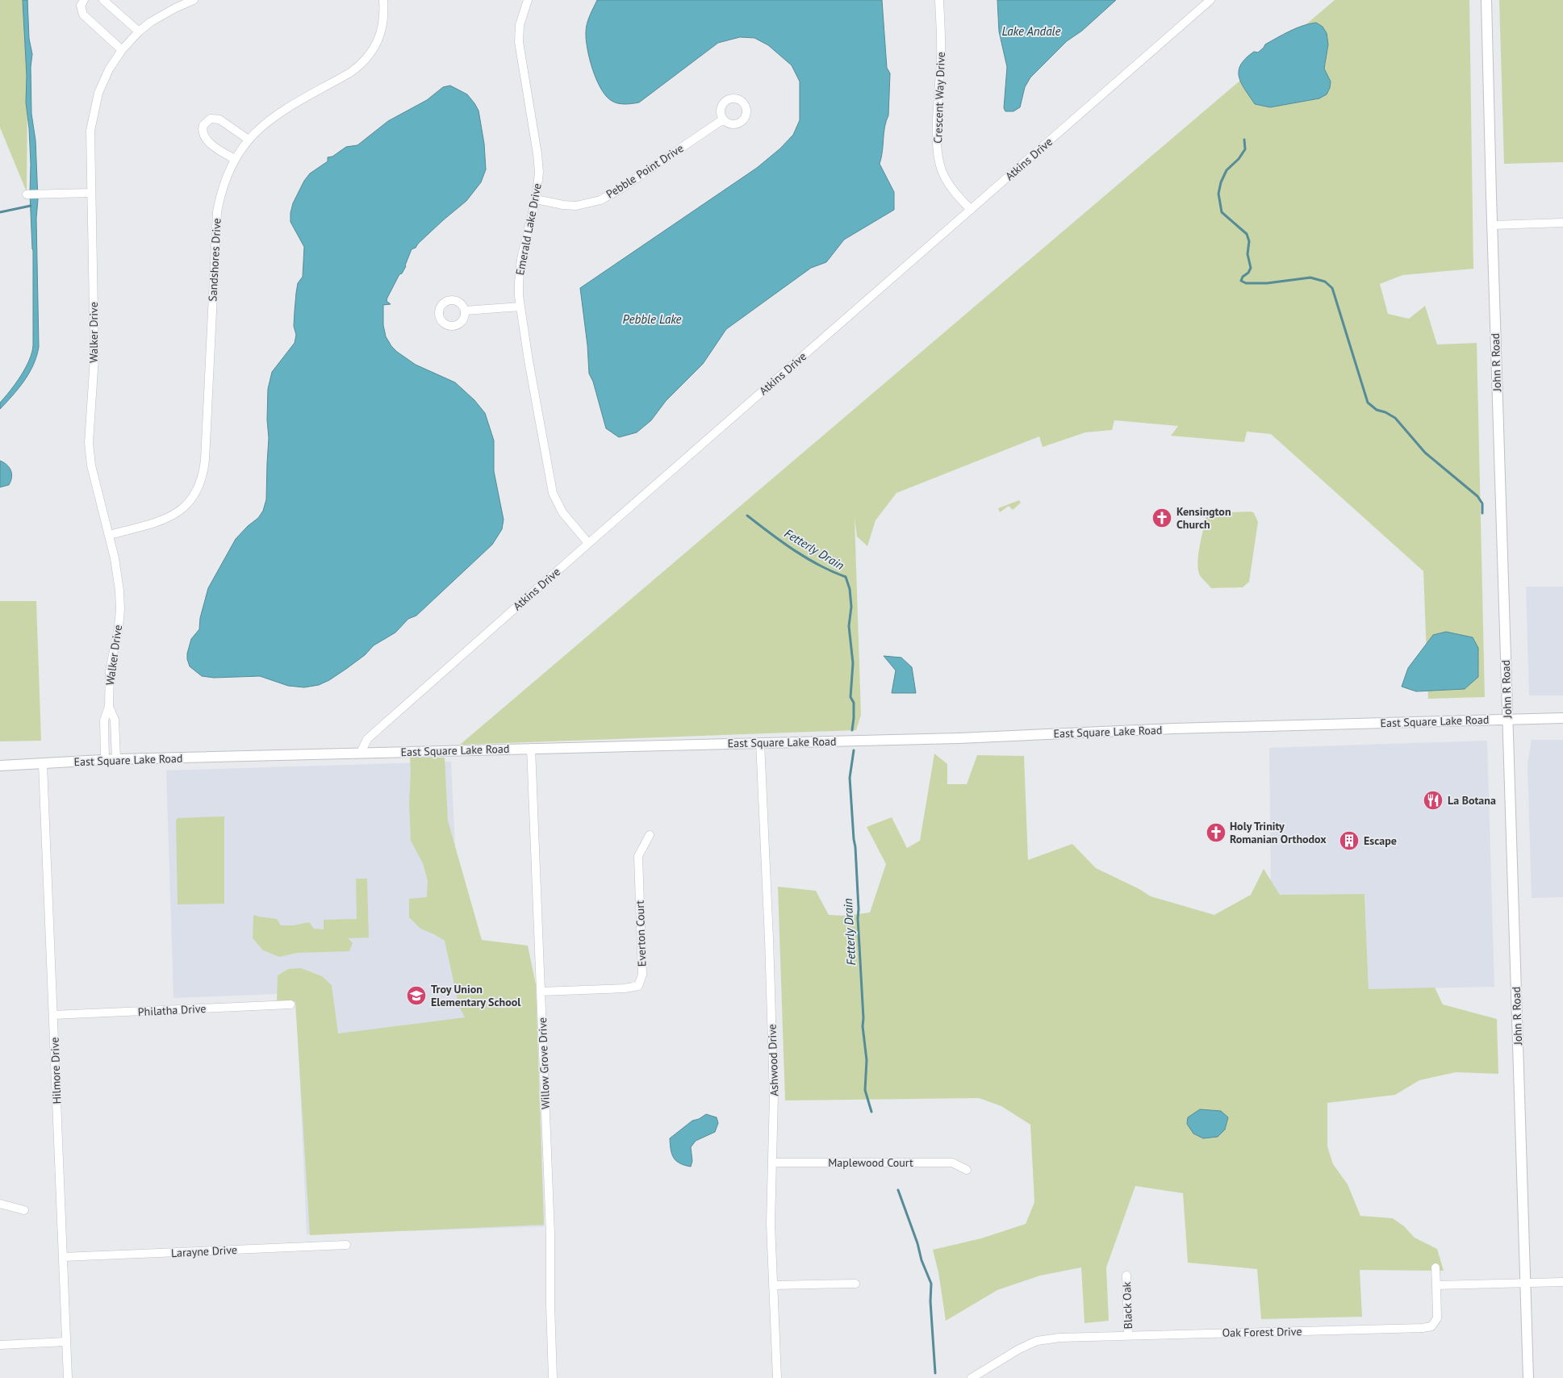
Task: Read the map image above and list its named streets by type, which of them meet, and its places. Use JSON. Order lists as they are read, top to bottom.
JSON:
{
  "streets": {
    "main road": ["John R Road", "East Square Lake Road"],
    "street": [
      "Crescent Way Drive",
      "Atkins Drive",
      "Pebble Point Drive",
      "Emerald Lake Drive",
      "Sandshores Drive",
      "Walker Drive",
      "Everton Court",
      "Philatha Drive",
      "Ashwood Drive",
      "Willow Grove Drive",
      "Hilmore Drive",
      "Maplewood Court",
      "Larayne Drive",
      "Black Oak",
      "Oak Forest Drive"
    ]
  },
  "crossings": [
    ["Crescent Way Drive", "Atkins Drive"],
    ["Atkins Drive", "Emerald Lake Drive"],
    ["Atkins Drive", "East Square Lake Road"],
    ["Pebble Point Drive", "Emerald Lake Drive"],
    ["Sandshores Drive", "Walker Drive"],
    ["Walker Drive", "East Square Lake Road"],
    ["John R Road", "East Square Lake Road"],
    ["East Square Lake Road", "Ashwood Drive"],
    ["East Square Lake Road", "Willow Grove Drive"],
    ["East Square Lake Road", "Hilmore Drive"],
    ["Everton Court", "Willow Grove Drive"],
    ["Philatha Drive", "Hilmore Drive"],
    ["Ashwood Drive", "Maplewood Court"],
    ["Hilmore Drive", "Larayne Drive"],
    ["Black Oak", "Oak Forest Drive"]
  ],
  "water": ["Lake Andale", "Pebble Lake", "Fetterly Drain"],
  "places": {
    "church": ["Kensington Church", "Holy Trinity Romanian Orthodox"],
    "restaurant": ["La Botana"],
    "building": ["Escape"],
    "school or university": ["Troy Union Elementary School"]
  }
}
